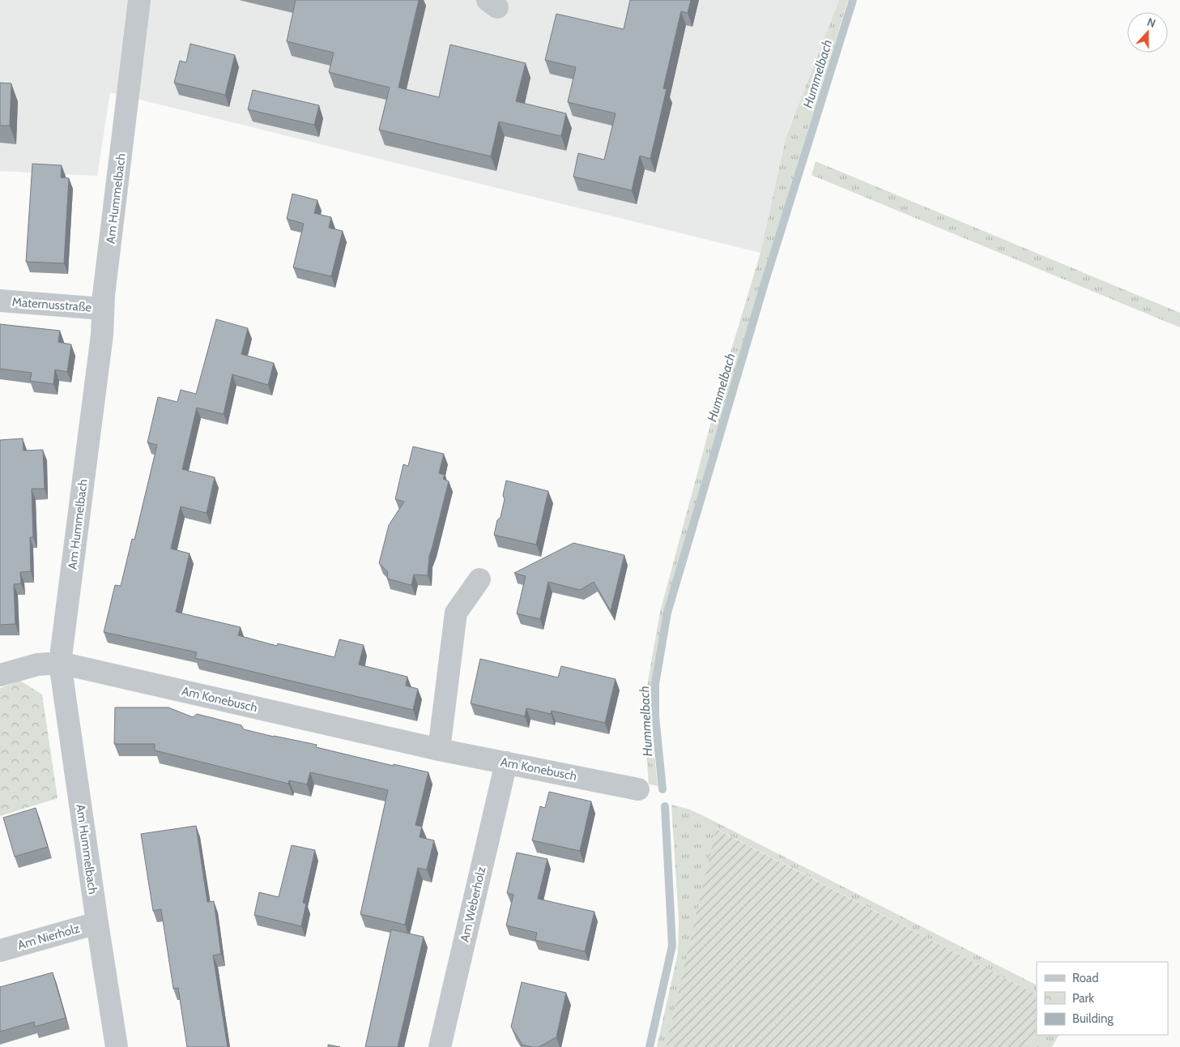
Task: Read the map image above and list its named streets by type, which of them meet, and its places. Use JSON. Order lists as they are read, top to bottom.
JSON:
{
  "streets": {
    "street": [
      "Am Hummelbach",
      "Maternusstraße",
      "Am Konebusch",
      "Am Weberholz",
      "Am Nierholz"
    ]
  },
  "crossings": [
    ["Am Hummelbach", "Maternusstraße"],
    ["Am Hummelbach", "Am Konebusch"],
    ["Am Hummelbach", "Am Nierholz"],
    ["Am Konebusch", "Am Weberholz"]
  ],
  "water": ["Hummelbach"],
  "legend": ["Road", "Park", "Building"],
  "north": "top"
}
